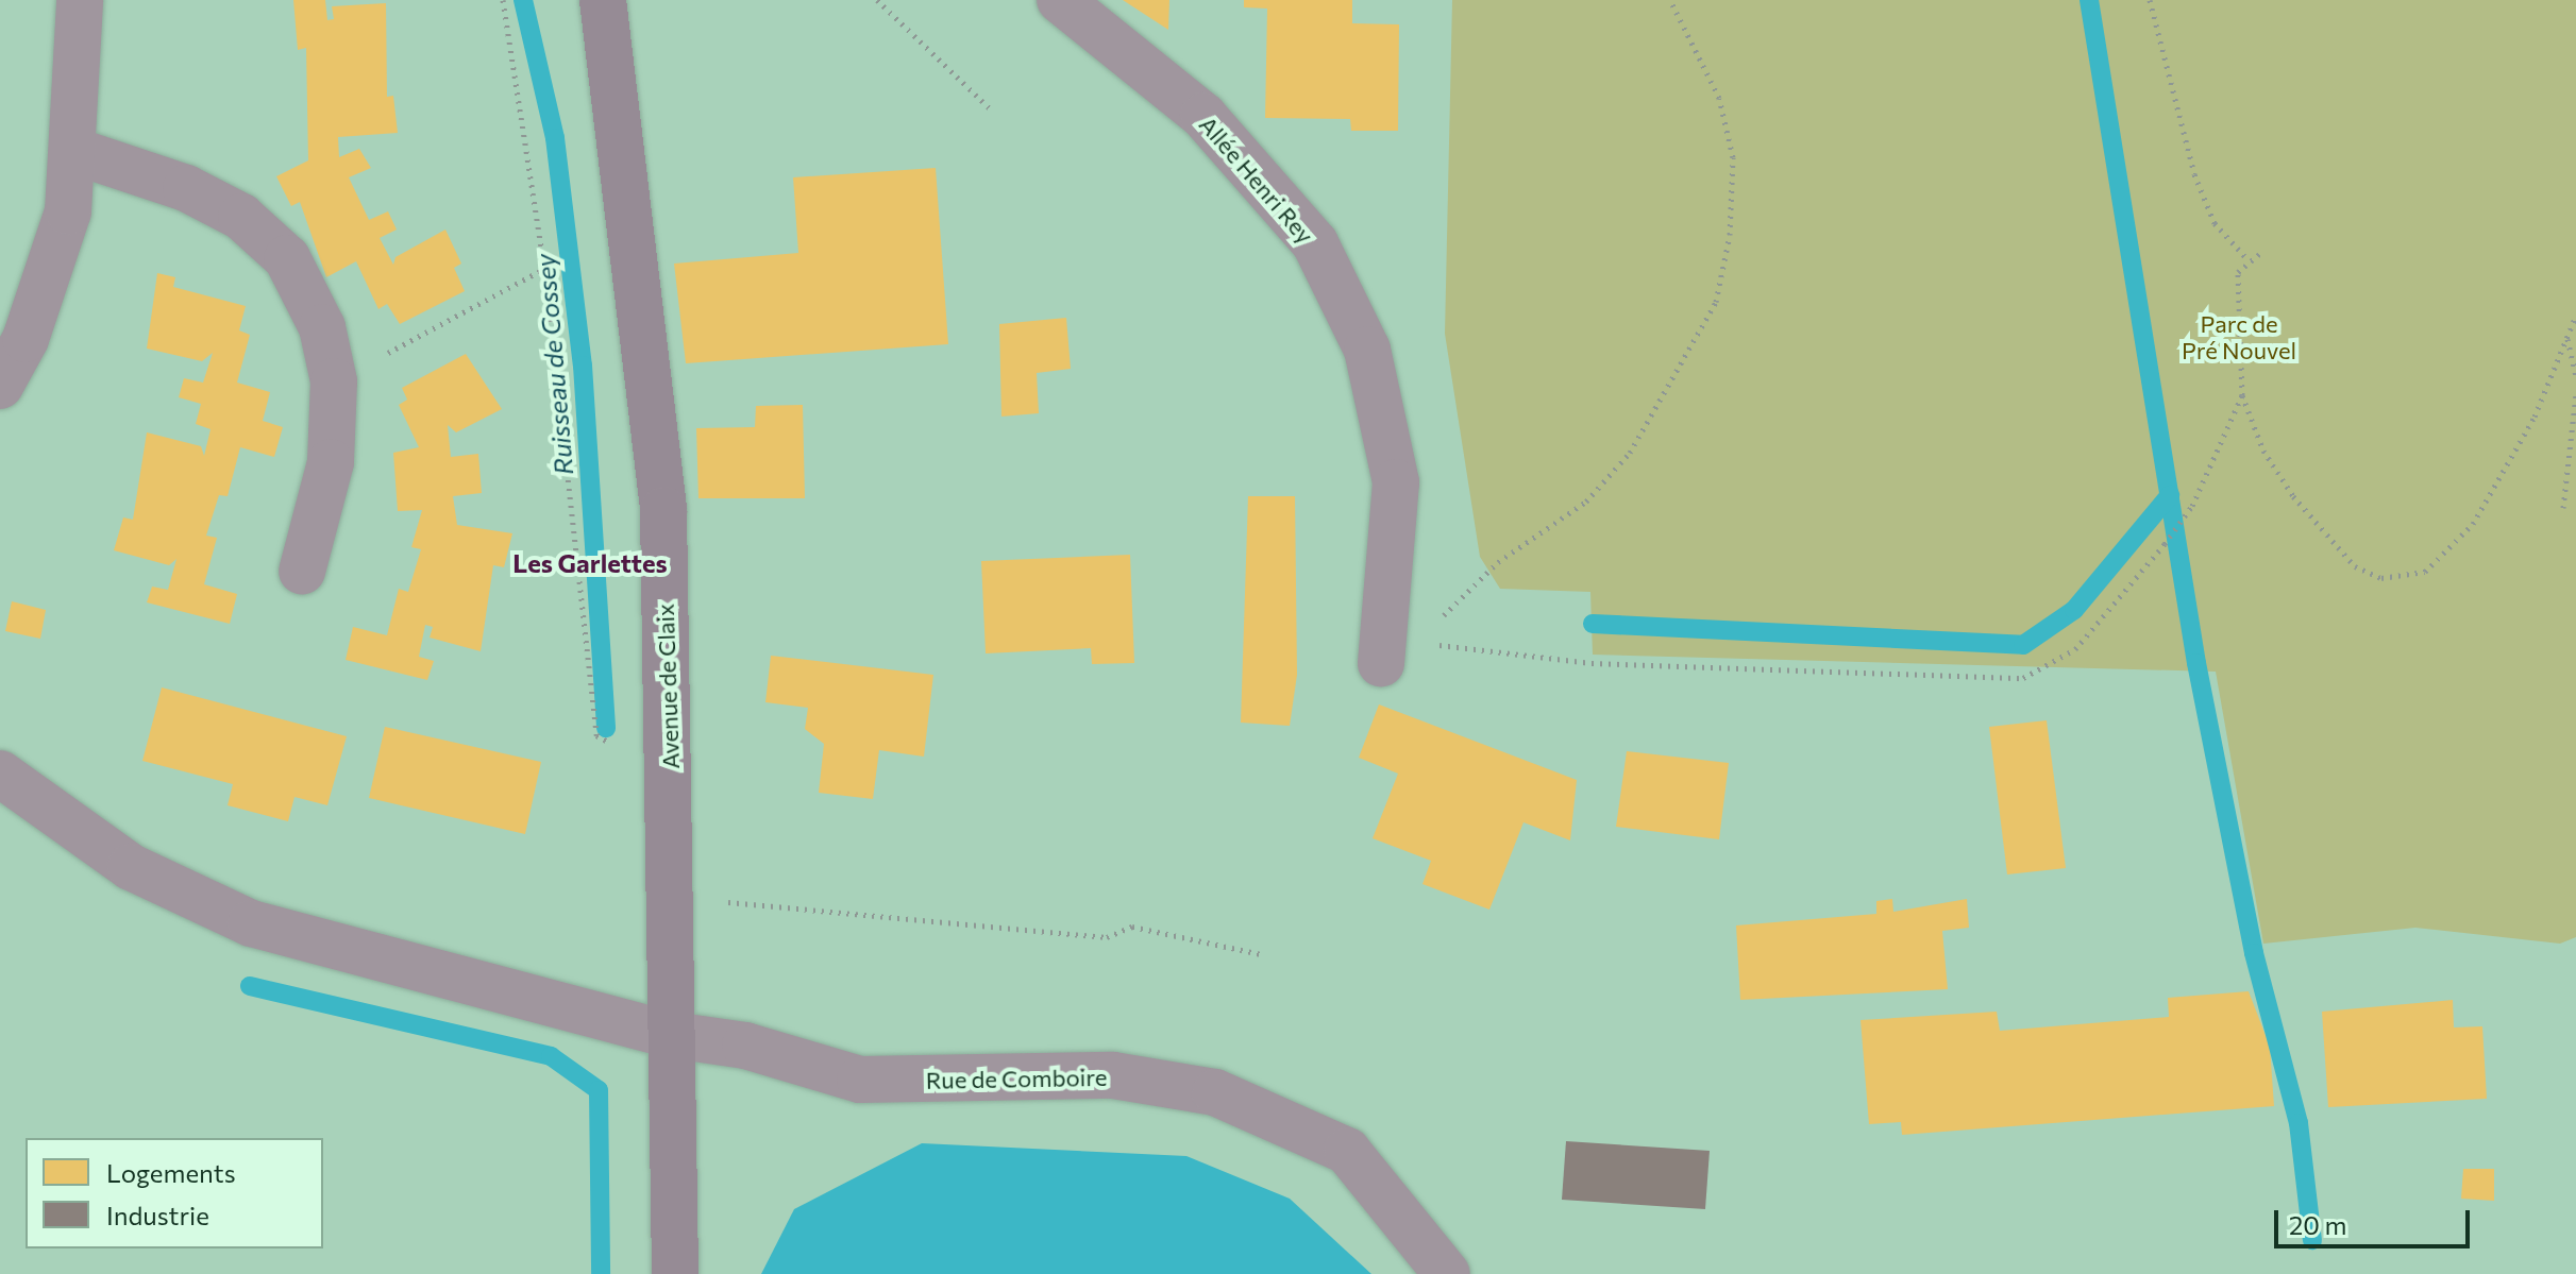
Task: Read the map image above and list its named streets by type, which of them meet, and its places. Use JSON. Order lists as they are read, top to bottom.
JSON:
{
  "streets": {
    "main road": ["Avenue de Claix"],
    "street": ["Allée Henri Rey", "Rue de Comboire"]
  },
  "crossings": [
    ["Avenue de Claix", "Rue de Comboire"]
  ],
  "districts": ["Les Garlettes"],
  "water": ["Ruisseau de Cossey"],
  "parks": ["Parc de Pré Nouvel"],
  "legend": ["Logements", "Industrie"],
  "scale_bar": "20 m"
}
